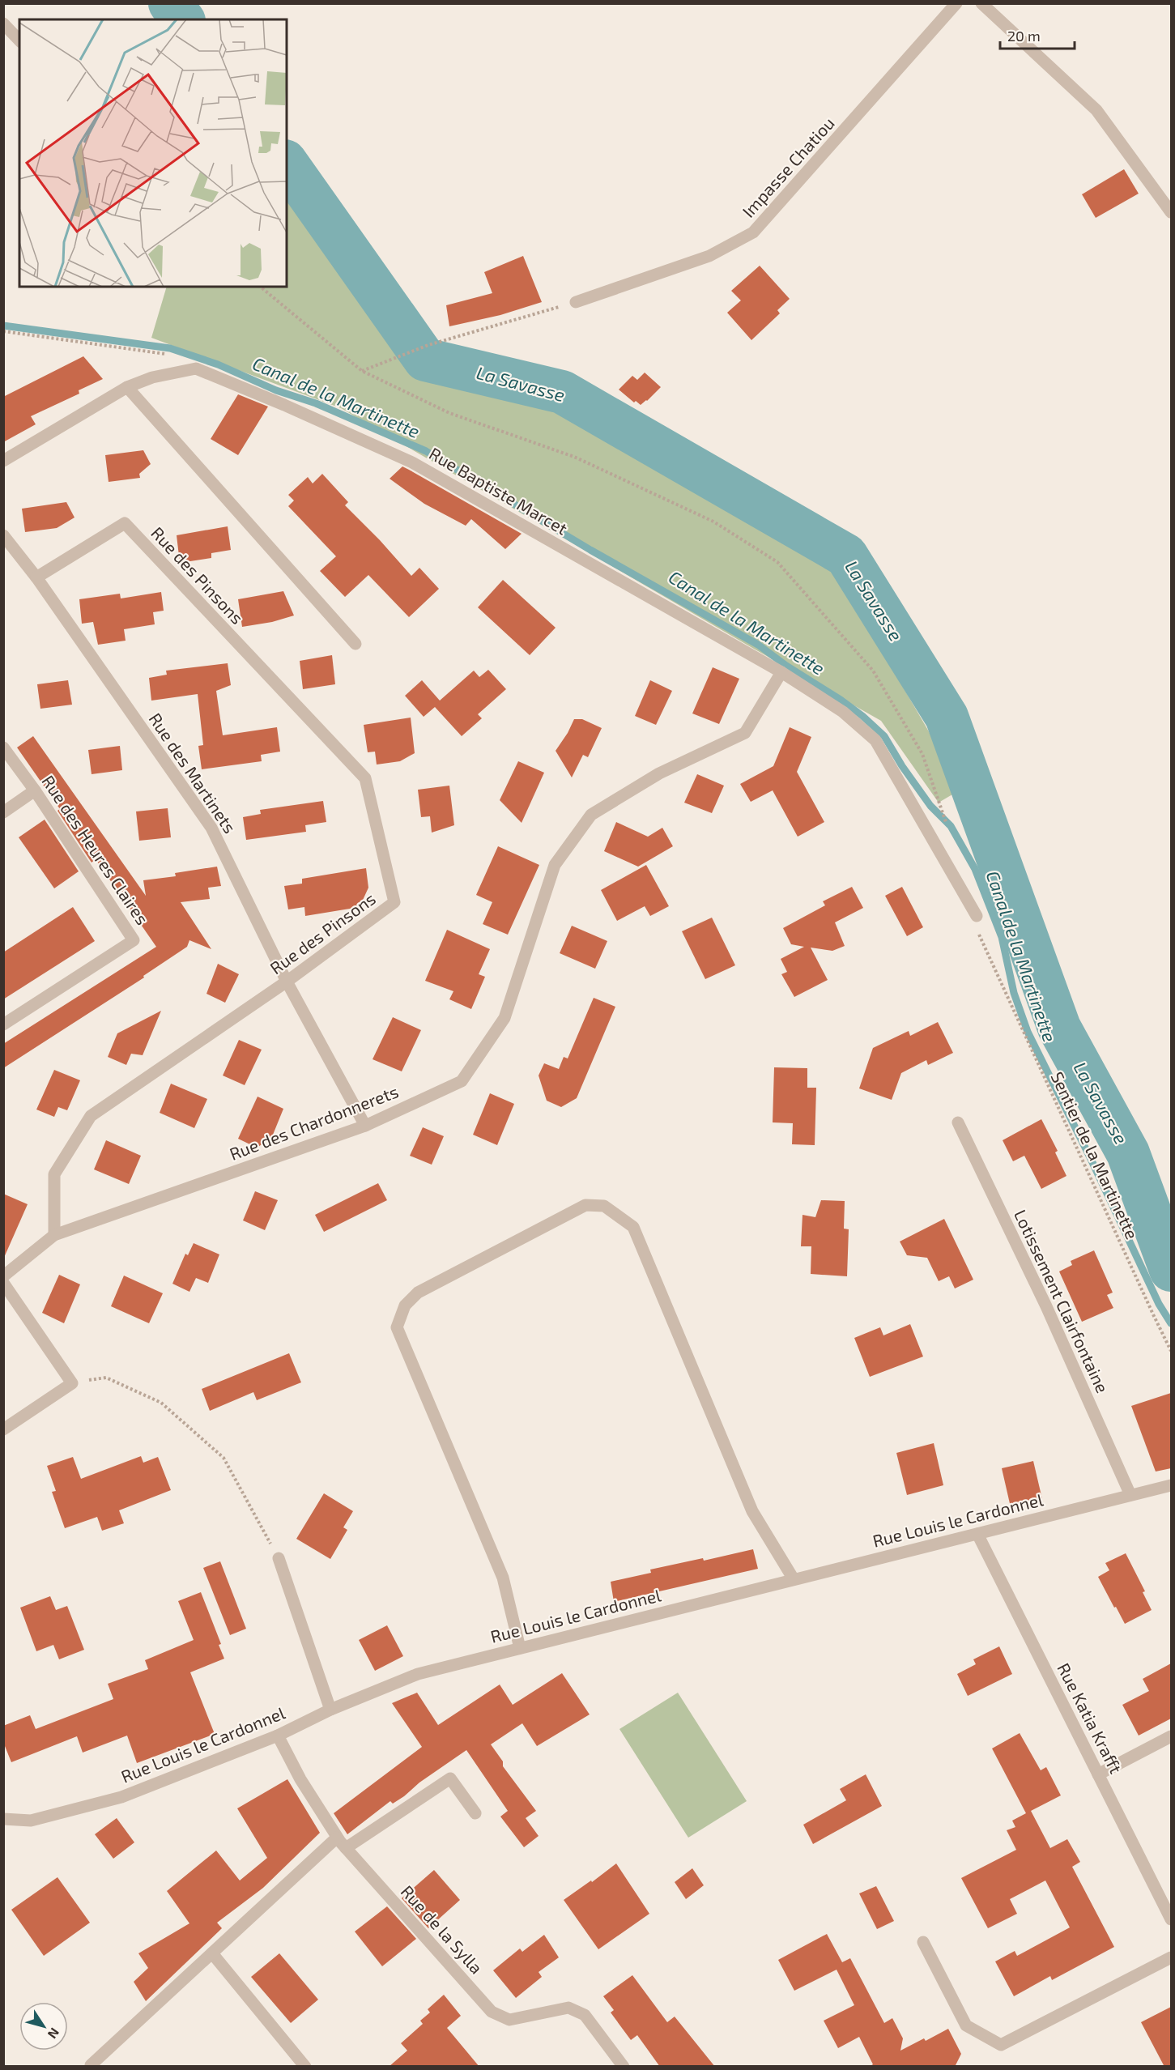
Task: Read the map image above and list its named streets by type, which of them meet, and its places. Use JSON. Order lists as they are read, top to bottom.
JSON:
{
  "streets": {
    "street": [
      "Impasse Chatiou",
      "Rue Baptiste Marcet",
      "Rue des Pinsons",
      "Rue des Martinets",
      "Rue des Heures Claires",
      "Rue des Chardonnerets",
      "Lotissement Clairfontaine",
      "Rue Louis le Cardonnel",
      "Rue Katia Krafft",
      "Rue de la Sylla"
    ],
    "path": ["Sentier de la Martinette"]
  },
  "crossings": [
    ["Rue Baptiste Marcet", "Rue des Chardonnerets"],
    ["Rue Baptiste Marcet", "Sentier de la Martinette"],
    ["Rue des Pinsons", "Rue des Martinets"],
    ["Rue des Pinsons", "Rue des Chardonnerets"],
    ["Rue des Martinets", "Rue des Chardonnerets"],
    ["Lotissement Clairfontaine", "Rue Louis le Cardonnel"],
    ["Rue Louis le Cardonnel", "Rue Katia Krafft"],
    ["Rue Louis le Cardonnel", "Rue de la Sylla"]
  ],
  "water": ["La Savasse", "Canal de la Martinette"],
  "scale_bar": "20 m",
  "north": "bottom right"
}
